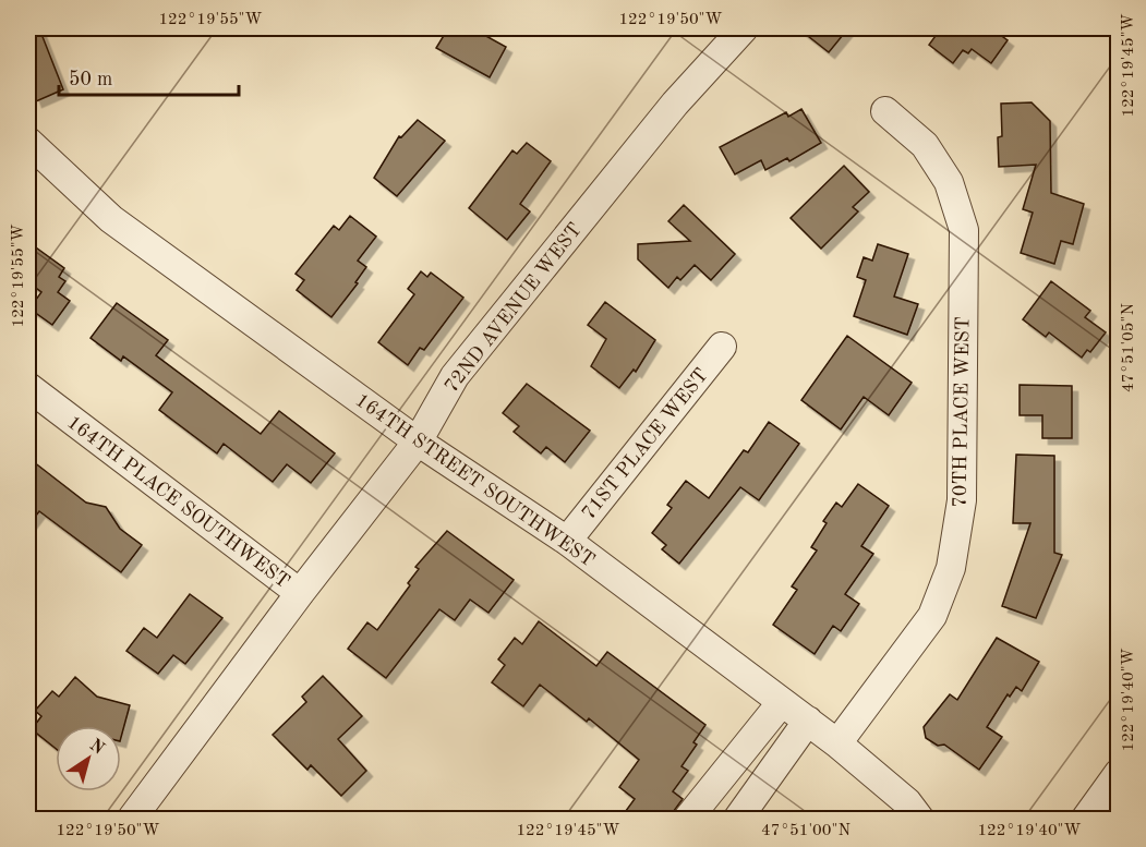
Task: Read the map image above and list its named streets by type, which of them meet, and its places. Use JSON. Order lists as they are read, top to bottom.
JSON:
{
  "streets": {
    "street": [
      "72ND AVENUE WEST",
      "70TH PLACE WEST",
      "71ST PLACE WEST",
      "164TH STREET SOUTHWEST",
      "164TH PLACE SOUTHWEST"
    ]
  },
  "crossings": [
    ["72ND AVENUE WEST", "164TH STREET SOUTHWEST"],
    ["72ND AVENUE WEST", "164TH PLACE SOUTHWEST"],
    ["70TH PLACE WEST", "164TH STREET SOUTHWEST"],
    ["71ST PLACE WEST", "164TH STREET SOUTHWEST"]
  ],
  "scale_bar": "50 m",
  "north": "top right",
  "coordinates": [
    "122°19'55\"W",
    "122°19'50\"W",
    "122°19'45\"W",
    "47°51'05\"N",
    "122°19'40\"W",
    "47°51'00\"N"
  ]
}
